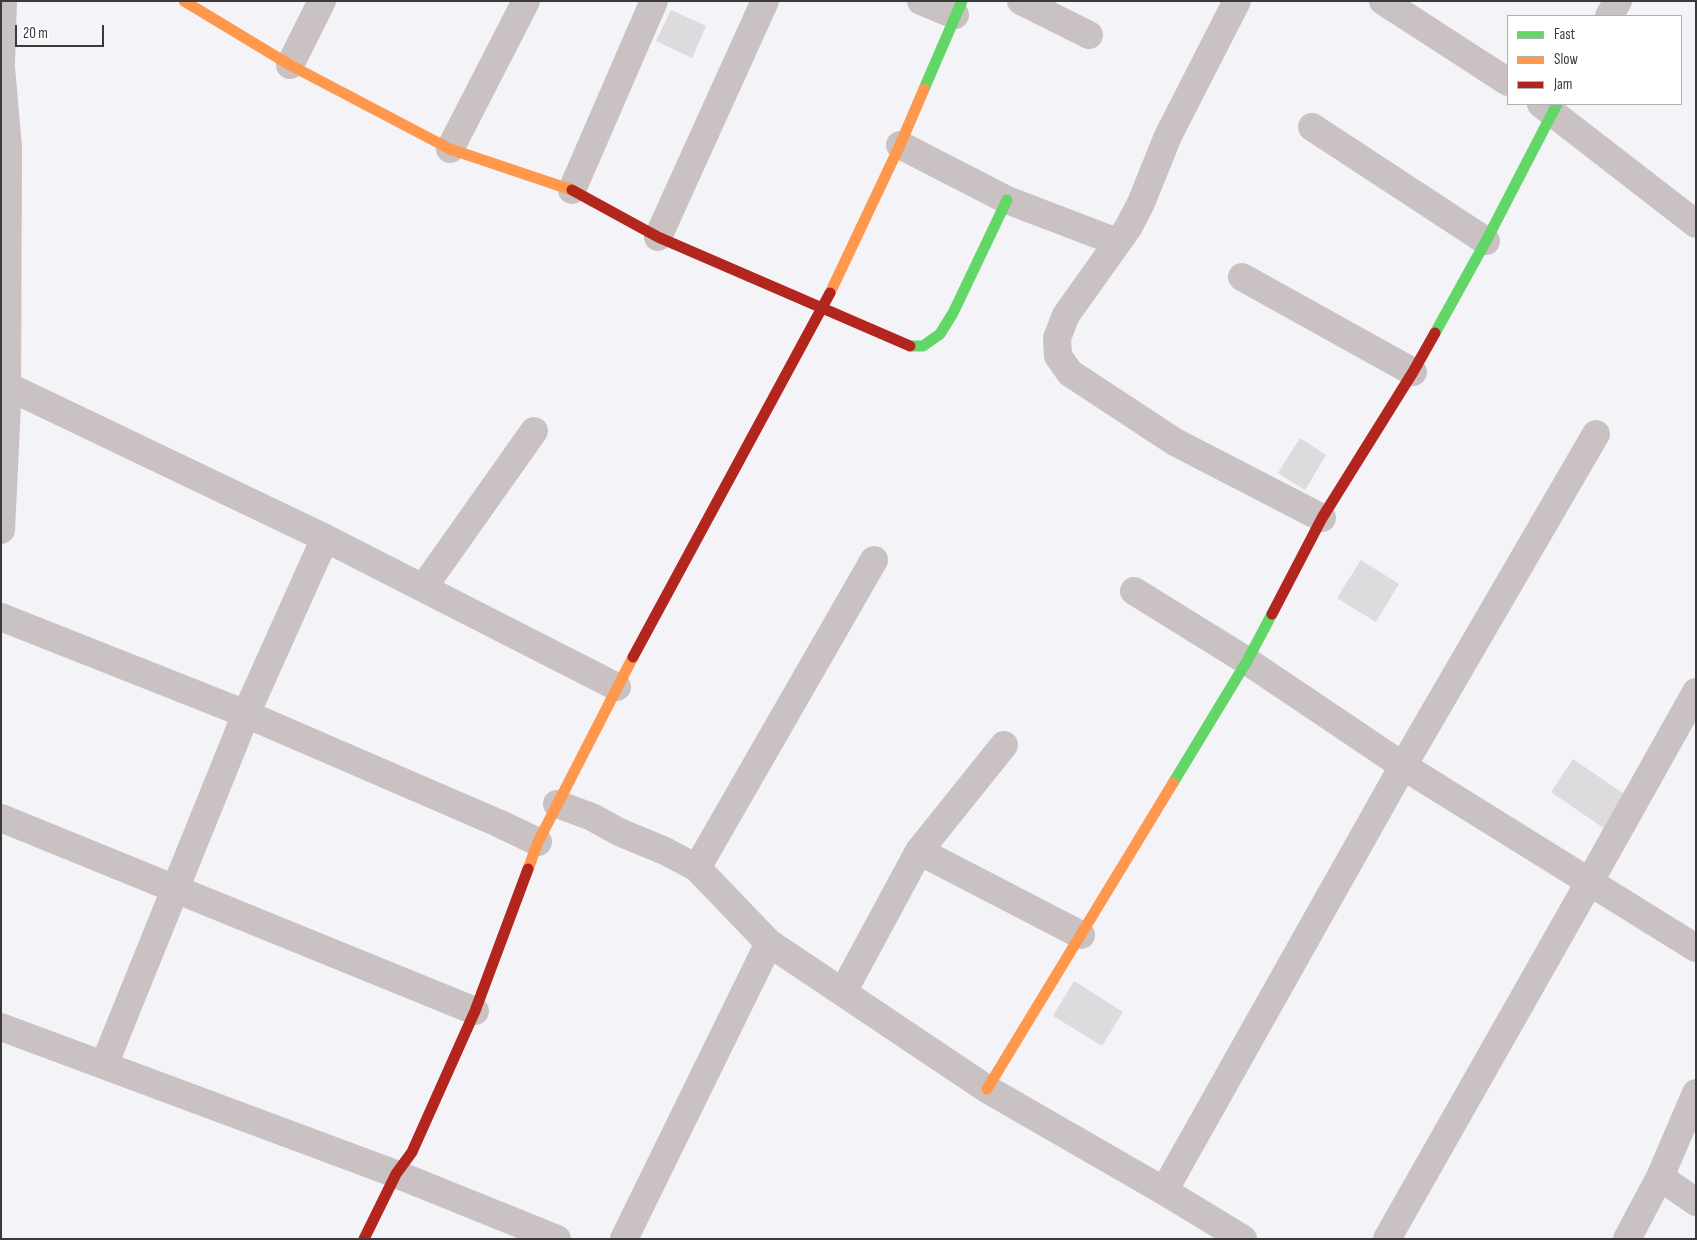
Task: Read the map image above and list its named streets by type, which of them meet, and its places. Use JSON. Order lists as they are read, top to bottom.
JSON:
{
  "legend": ["Fast", "Slow", "Jam"],
  "scale_bar": "20 m"
}
